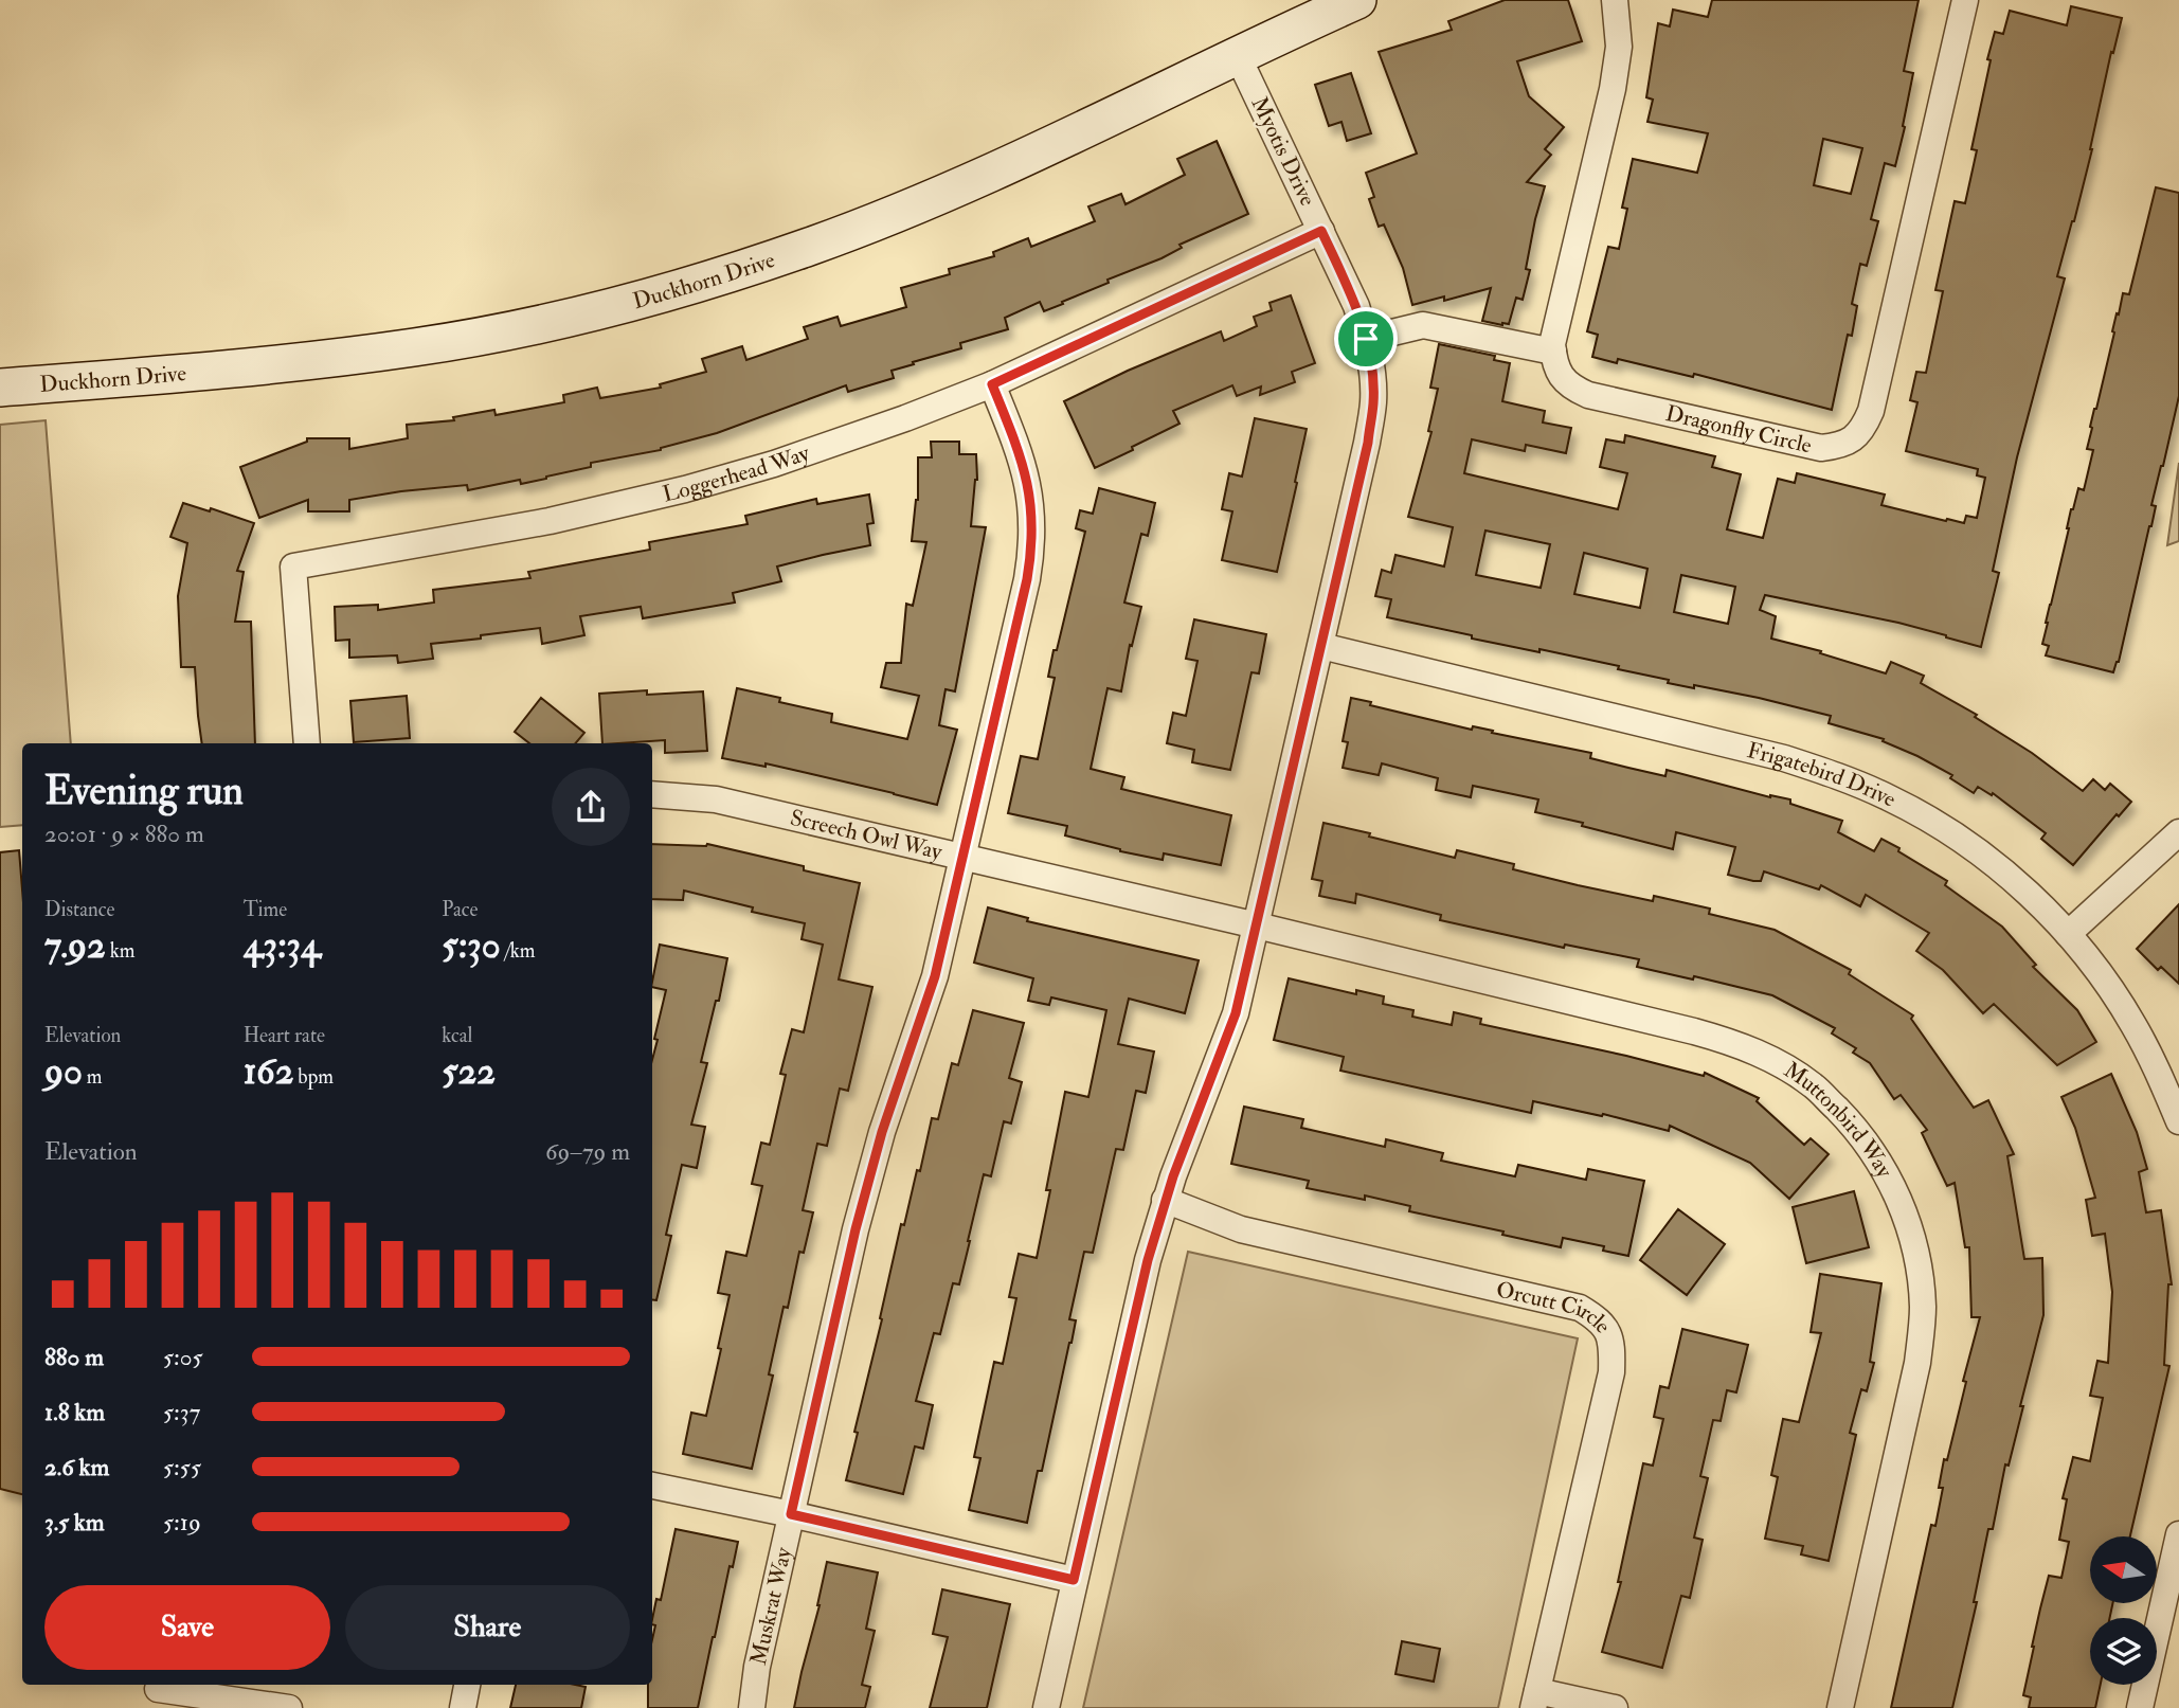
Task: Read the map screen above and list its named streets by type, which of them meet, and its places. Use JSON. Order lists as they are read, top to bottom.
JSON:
{
  "streets": {
    "street": [
      "Myotis Drive",
      "Duckhorn Drive",
      "Dragonfly Circle",
      "Loggerhead Way",
      "Frigatebird Drive",
      "Screech Owl Way",
      "Muttonbird Way",
      "Orcutt Circle",
      "Muskrat Way"
    ]
  },
  "crossings": [
    ["Myotis Drive", "Duckhorn Drive"],
    ["Myotis Drive", "Loggerhead Way"],
    ["Myotis Drive", "Frigatebird Drive"],
    ["Myotis Drive", "Screech Owl Way"],
    ["Myotis Drive", "Muttonbird Way"],
    ["Myotis Drive", "Orcutt Circle"],
    ["Loggerhead Way", "Muskrat Way"],
    ["Screech Owl Way", "Muttonbird Way"],
    ["Screech Owl Way", "Muskrat Way"]
  ],
  "north": "left",
  "page": {
    "heading": ["Evening run", "20:01 · 9 × 880 m"],
    "stats": [
      ["Distance", "7.92 km"],
      ["Time", "43:34"],
      ["Pace", "5:30 /km"],
      ["Elevation", "90 m"],
      ["Heart rate", "162 bpm"],
      ["kcal", "522"]
    ],
    "chart": ["Elevation", "69–79 m"],
    "list": [
      {
        "name": "880 m",
        "note": "5:05"
      },
      {
        "name": "1.8 km",
        "note": "5:37"
      },
      {
        "name": "2.6 km",
        "note": "5:55"
      },
      {
        "name": "3.5 km",
        "note": "5:19"
      }
    ],
    "buttons": ["Save", "Share"]
  }
}
